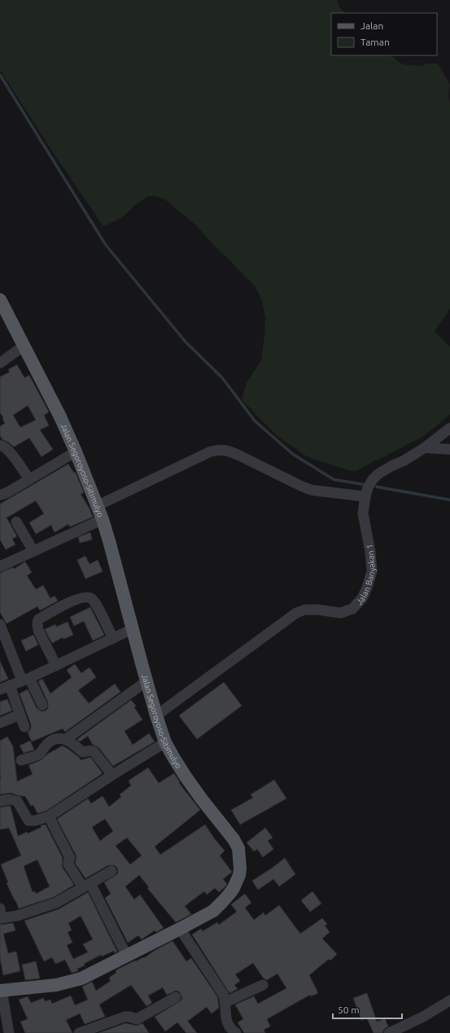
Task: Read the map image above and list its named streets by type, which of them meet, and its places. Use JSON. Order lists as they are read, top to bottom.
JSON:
{
  "streets": {
    "main road": ["Jalan Segoroyoso-Sitimulyo"],
    "street": ["Jalan Banyakan 1"]
  },
  "crossings": [
    ["Jalan Segoroyoso-Sitimulyo", "Jalan Banyakan 1"]
  ],
  "legend": ["Jalan", "Taman"],
  "scale_bar": "50 m"
}
